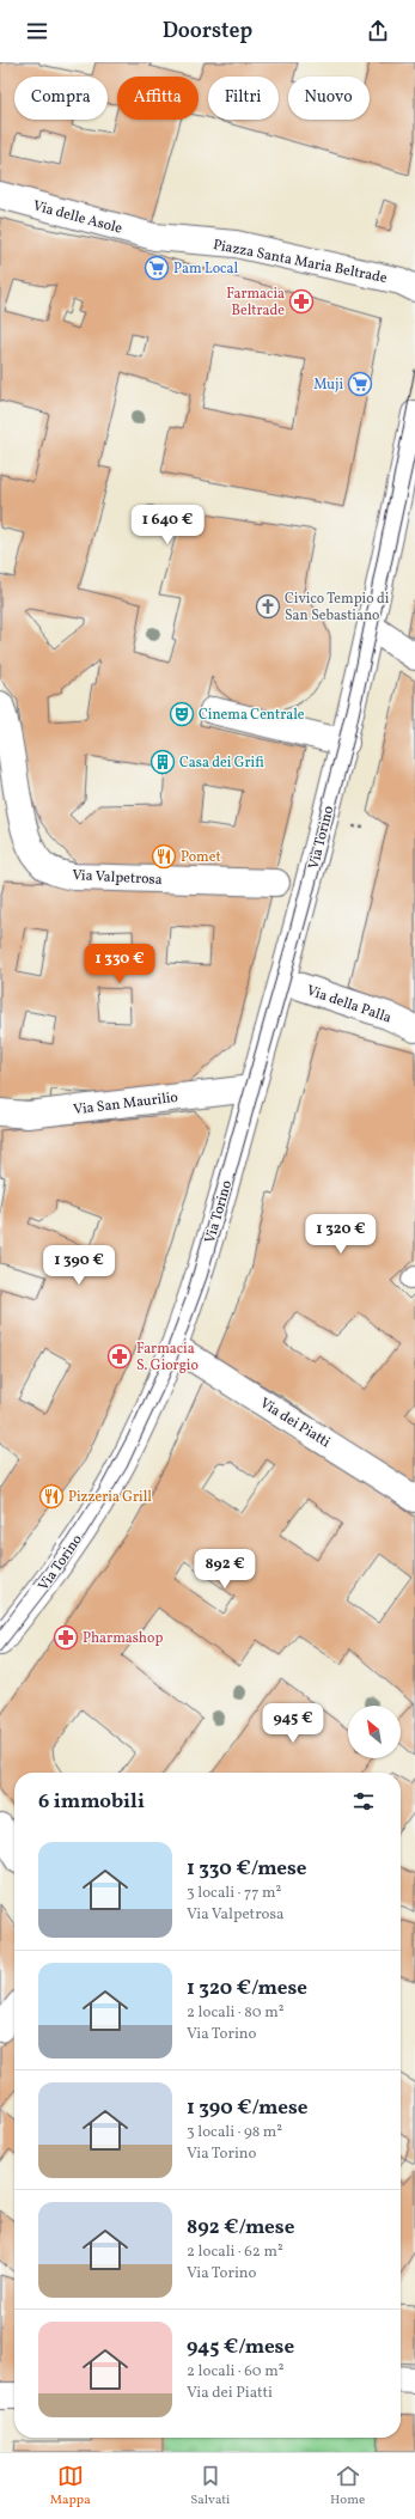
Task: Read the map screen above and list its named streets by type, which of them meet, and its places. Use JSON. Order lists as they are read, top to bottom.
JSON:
{
  "streets": {
    "street": [
      "Via delle Asole",
      "Piazza Santa Maria Beltrade",
      "Via Torino",
      "Via Valpetrosa",
      "Via della Palla",
      "Via San Maurilio",
      "Via dei Piatti"
    ]
  },
  "crossings": [
    ["Via delle Asole", "Piazza Santa Maria Beltrade"],
    ["Via Torino", "Via della Palla"],
    ["Via Torino", "Via San Maurilio"],
    ["Via Torino", "Via dei Piatti"]
  ],
  "places": {
    "supermarket": ["Pam Local", "Muji"],
    "pharmacy": ["Farmacia Beltrade", "Farmacia S. Giorgio", "Pharmashop"],
    "church": ["Civico Tempio di San Sebastiano"],
    "theatre": ["Cinema Centrale"],
    "building": ["Casa dei Grifi"],
    "restaurant": ["Pomet", "Pizzeria Grill"]
  },
  "north": "top left",
  "page": {
    "header": "Doorstep",
    "chip": [
      "Compra",
      "Affitta",
      "Filtri",
      "Nuovo"
    ],
    "price": [
      "1 640 €",
      "1 330 €",
      "1 320 €",
      "1 390 €",
      "892 €",
      "945 €"
    ],
    "heading": "6 immobili",
    "list": [
      {
        "name": "1 330 €/mese",
        "note": "3 locali · 77 m² · Via Valpetrosa"
      },
      {
        "name": "1 320 €/mese",
        "note": "2 locali · 80 m² · Via Torino"
      },
      {
        "name": "1 390 €/mese",
        "note": "3 locali · 98 m² · Via Torino"
      },
      {
        "name": "892 €/mese",
        "note": "2 locali · 62 m² · Via Torino"
      },
      {
        "name": "945 €/mese",
        "note": "2 locali · 60 m² · Via dei Piatti"
      }
    ],
    "tabs": ["Mappa", "Salvati", "Home"]
  }
}
